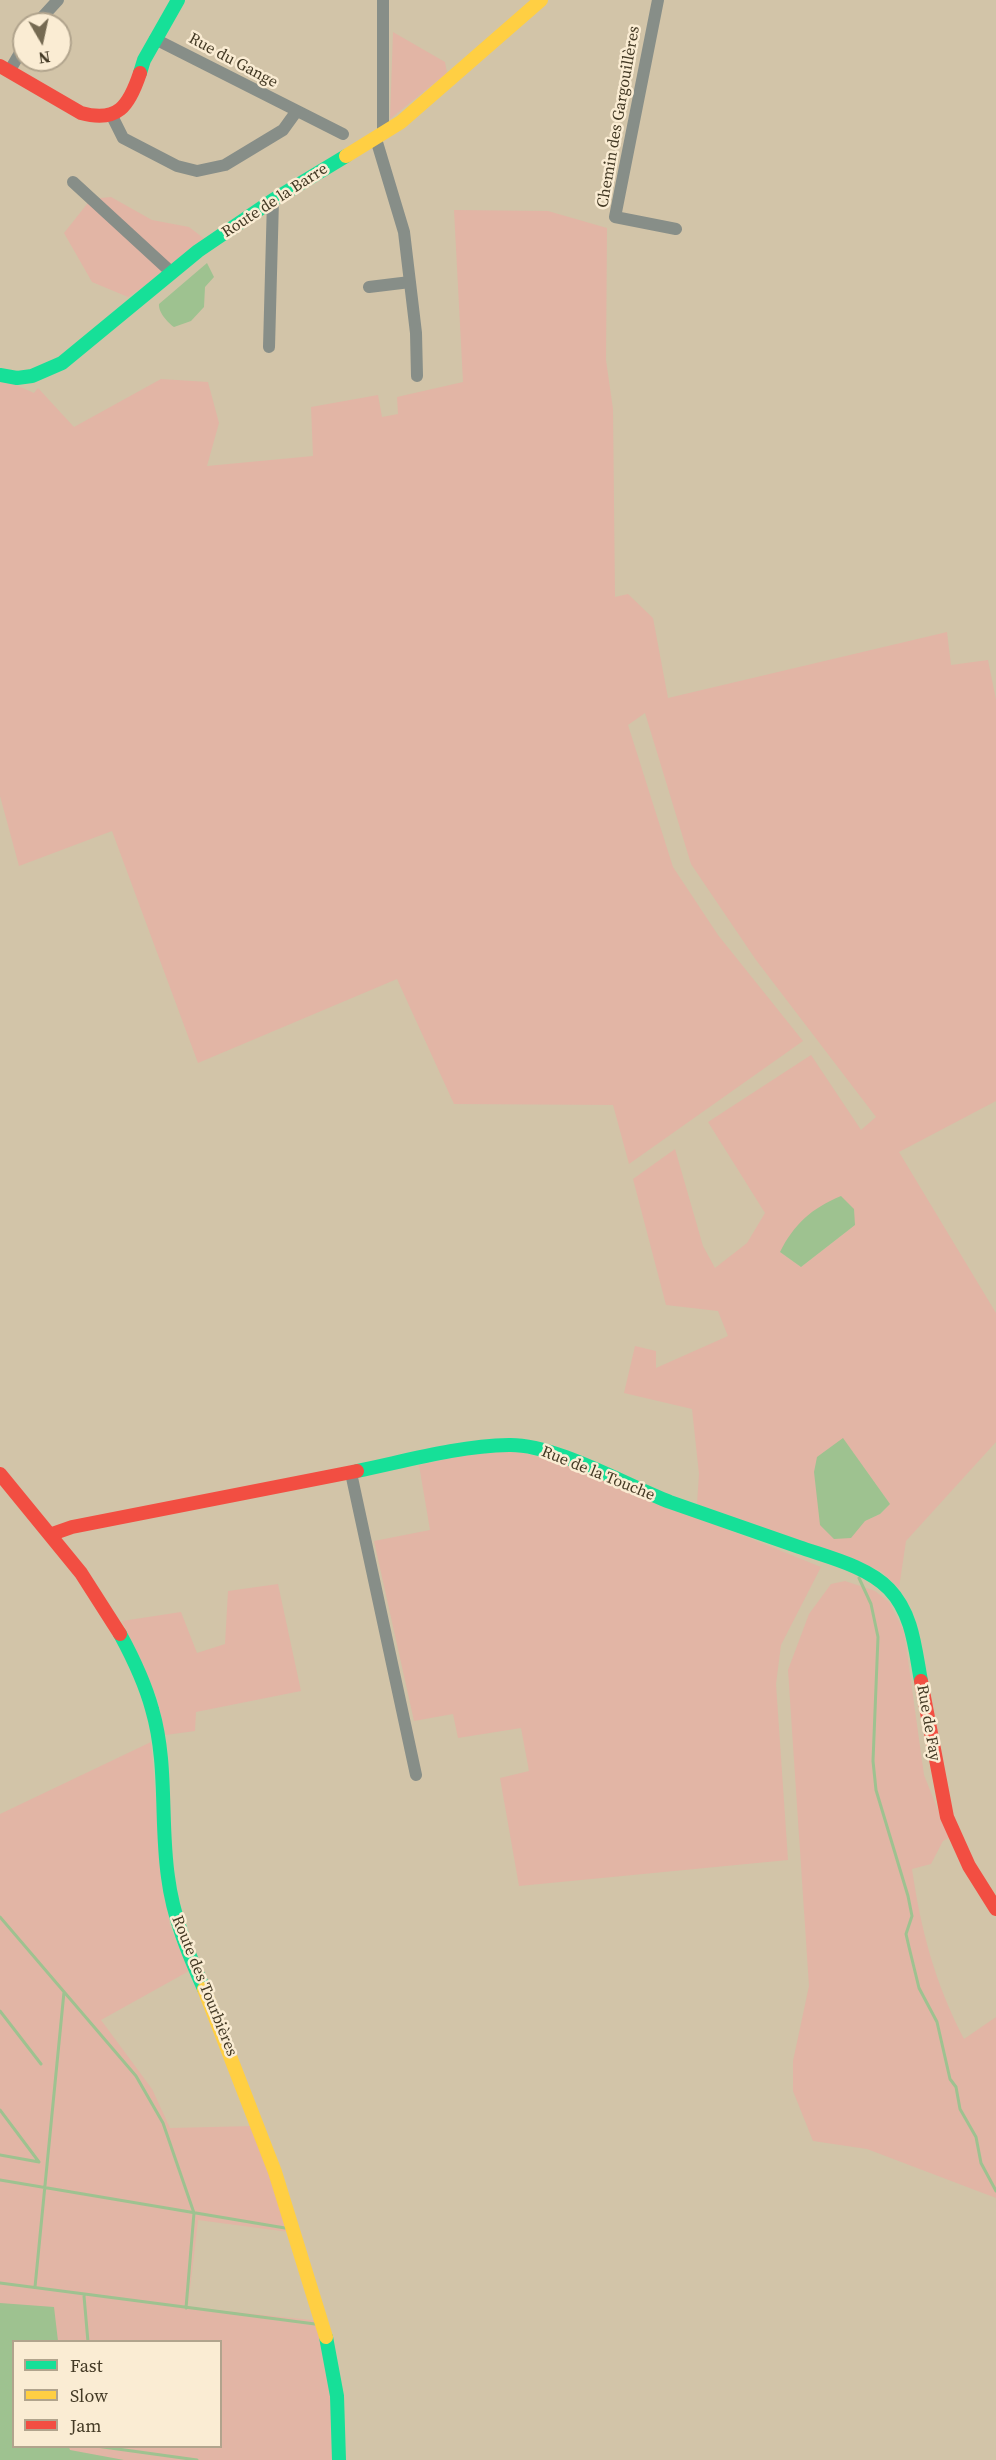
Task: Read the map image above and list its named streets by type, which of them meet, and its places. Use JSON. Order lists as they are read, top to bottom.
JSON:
{
  "streets": {
    "street": [
      "Rue du Gange",
      "Chemin des Gargouillères",
      "Route de la Barre",
      "Rue de la Touche",
      "Rue de Fay",
      "Route des Tourbières"
    ]
  },
  "crossings": [
    ["Rue de la Touche", "Rue de Fay"],
    ["Rue de la Touche", "Route des Tourbières"]
  ],
  "legend": ["Fast", "Slow", "Jam"],
  "north": "bottom"
}
